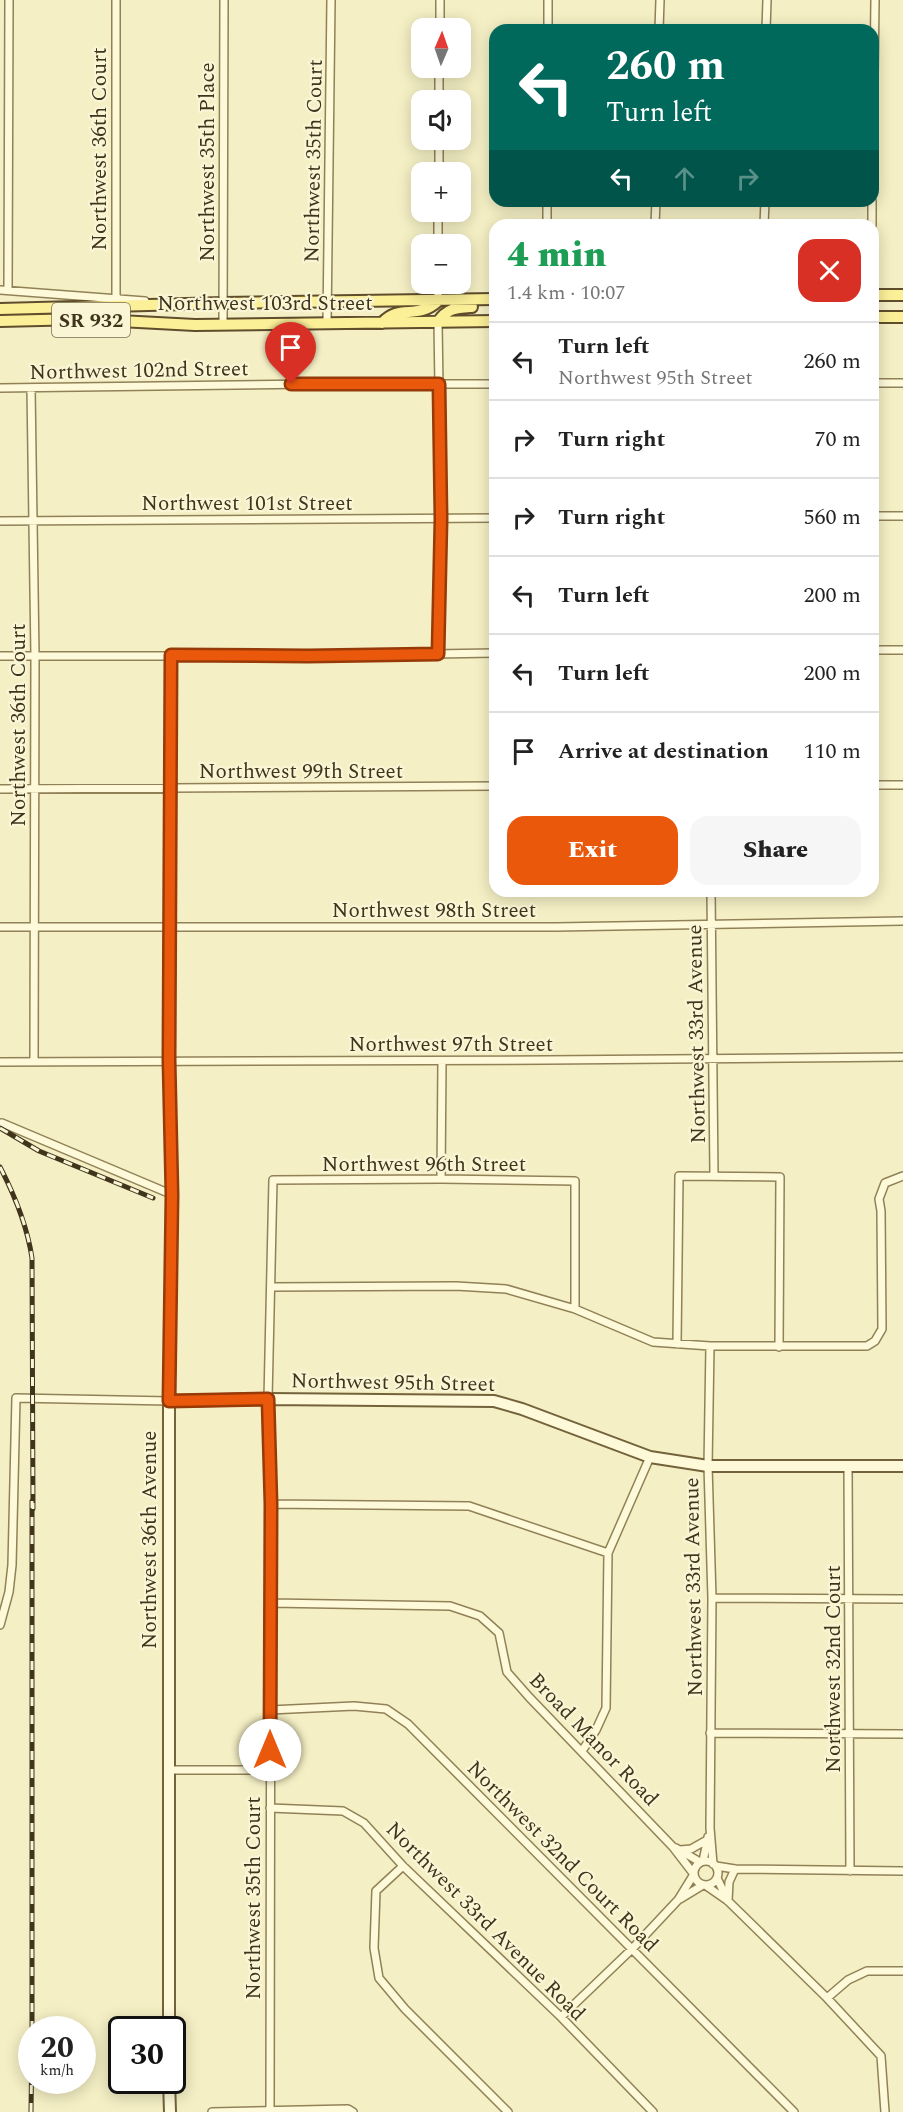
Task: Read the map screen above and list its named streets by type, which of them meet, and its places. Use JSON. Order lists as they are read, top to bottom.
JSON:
{
  "streets": {
    "main road": ["Northwest 103rd Street", "SR 932"],
    "street": [
      "Northwest 36th Court",
      "Northwest 35th Court",
      "Northwest 35th Place",
      "Northwest 102nd Street",
      "Northwest 101st Street",
      "Northwest 99th Street",
      "Northwest 98th Street",
      "Northwest 33rd Avenue",
      "Northwest 97th Street",
      "Northwest 96th Street",
      "Northwest 95th Street",
      "Northwest 36th Avenue",
      "Northwest 32nd Court",
      "Broad Manor Road",
      "Northwest 32nd Court Road",
      "Northwest 33rd Avenue Road"
    ]
  },
  "crossings": [
    ["Northwest 36th Court", "Northwest 103rd Street"],
    ["Northwest 36th Court", "Northwest 102nd Street"],
    ["Northwest 36th Court", "Northwest 101st Street"],
    ["Northwest 36th Court", "Northwest 99th Street"],
    ["Northwest 36th Court", "Northwest 98th Street"],
    ["Northwest 36th Court", "Northwest 97th Street"],
    ["Northwest 35th Court", "Northwest 103rd Street"],
    ["Northwest 35th Court", "Northwest 96th Street"],
    ["Northwest 35th Court", "Northwest 95th Street"],
    ["Northwest 35th Court", "Broad Manor Road"],
    ["Northwest 35th Court", "Northwest 32nd Court Road"],
    ["Northwest 35th Court", "Northwest 33rd Avenue Road"],
    ["Northwest 35th Place", "Northwest 103rd Street"],
    ["Northwest 99th Street", "Northwest 36th Avenue"],
    ["Northwest 98th Street", "Northwest 33rd Avenue"],
    ["Northwest 98th Street", "Northwest 36th Avenue"],
    ["Northwest 33rd Avenue", "Northwest 97th Street"],
    ["Northwest 33rd Avenue", "Northwest 95th Street"],
    ["Northwest 33rd Avenue", "Broad Manor Road"],
    ["Northwest 97th Street", "Northwest 36th Avenue"],
    ["Northwest 95th Street", "Northwest 36th Avenue"],
    ["Northwest 95th Street", "Northwest 32nd Court"]
  ],
  "north": "top",
  "page": {
    "map_buttons": ["+", "−"],
    "turn": ["260 m", "Turn left"],
    "heading": ["4 min", "1.4 km · 10:07"],
    "list": [
      {
        "name": "Turn left",
        "note": "Northwest 95th Street",
        "value": "260 m"
      },
      {
        "name": "Turn right",
        "value": "70 m"
      },
      {
        "name": "Turn right",
        "value": "560 m"
      },
      {
        "name": "Turn left",
        "value": "200 m"
      },
      {
        "name": "Turn left",
        "value": "200 m"
      },
      {
        "name": "Arrive at destination",
        "value": "110 m"
      }
    ],
    "buttons": ["Exit", "Share"],
    "speed": "20 km/h",
    "limit": "30"
  }
}
